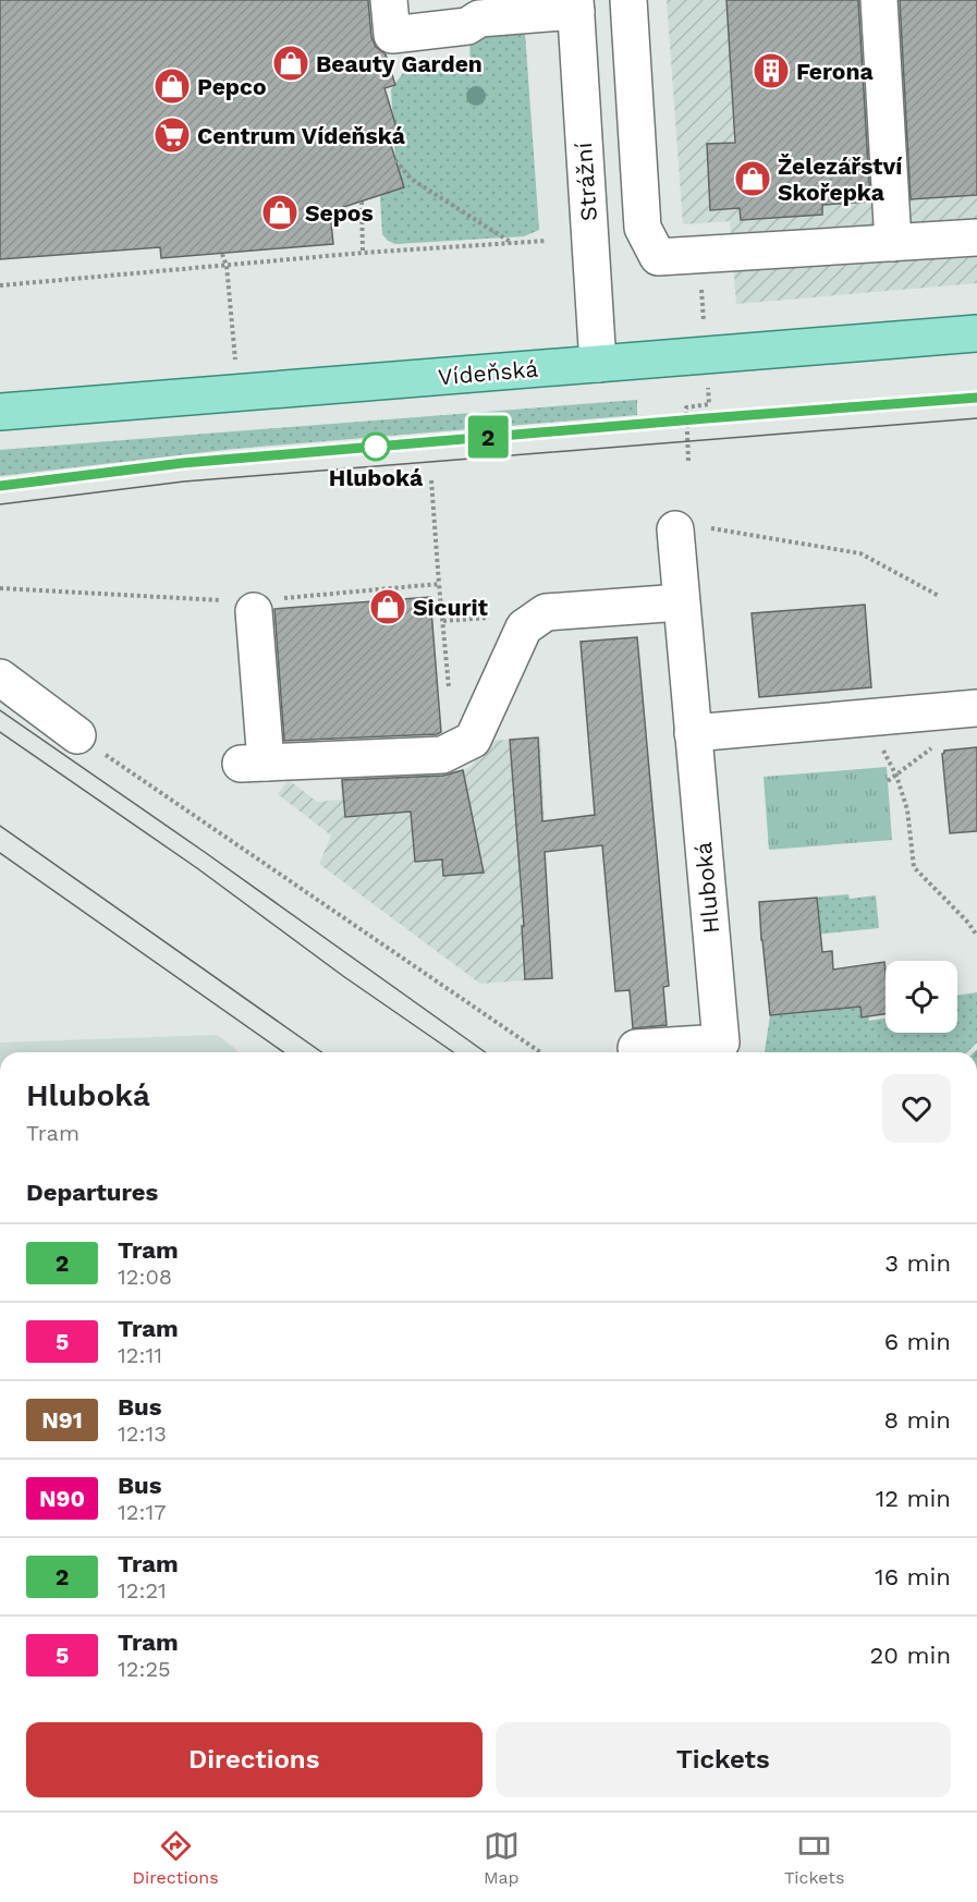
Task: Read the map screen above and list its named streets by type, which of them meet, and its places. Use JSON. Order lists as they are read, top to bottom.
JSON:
{
  "streets": {
    "main road": ["Vídeňská"],
    "street": ["Strážní", "Hluboká"]
  },
  "crossings": [
    ["Strážní", "Vídeňská"]
  ],
  "places": {
    "shop": [
      "Beauty Garden",
      "Pepco",
      "Železářství Skořepka",
      "Sepos",
      "Sicurit"
    ],
    "building": ["Ferona"],
    "supermarket": ["Centrum Vídeňská"],
    "other": ["Hluboká"]
  },
  "lines": ["tram line 2"],
  "page": {
    "on_map": "2",
    "heading": [
      ["Hluboká", "Tram"],
      "Departures"
    ],
    "list": [
      {
        "mark": "2",
        "name": "Tram",
        "note": "12:08",
        "value": "3 min"
      },
      {
        "mark": "5",
        "name": "Tram",
        "note": "12:11",
        "value": "6 min"
      },
      {
        "mark": "N91",
        "name": "Bus",
        "note": "12:13",
        "value": "8 min"
      },
      {
        "mark": "N90",
        "name": "Bus",
        "note": "12:17",
        "value": "12 min"
      },
      {
        "mark": "2",
        "name": "Tram",
        "note": "12:21",
        "value": "16 min"
      },
      {
        "mark": "5",
        "name": "Tram",
        "note": "12:25",
        "value": "20 min"
      }
    ],
    "buttons": ["Directions", "Tickets"],
    "tabs": ["Directions", "Map", "Tickets"]
  }
}
